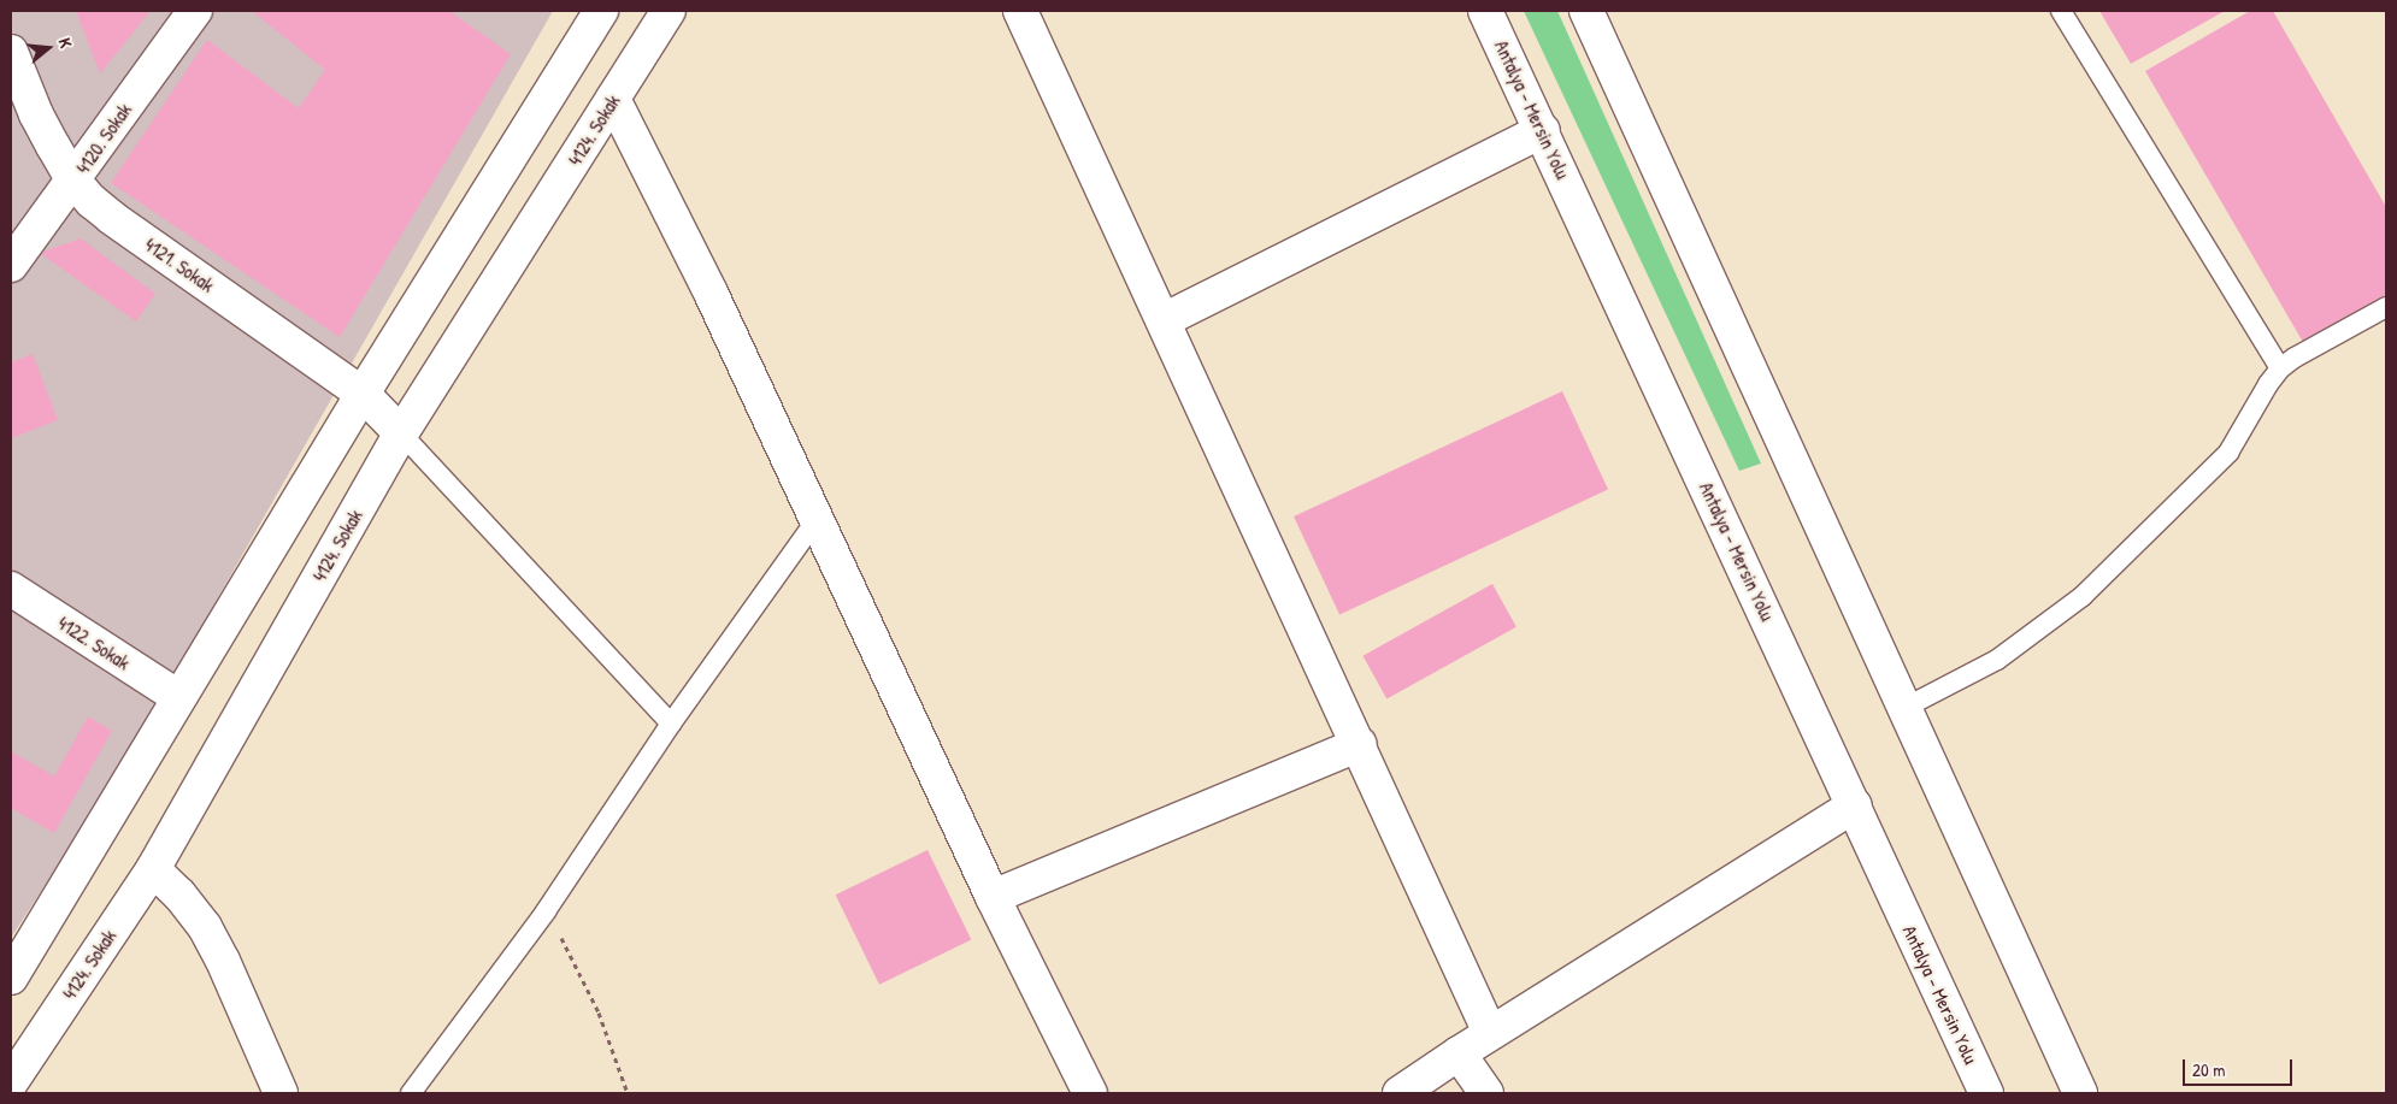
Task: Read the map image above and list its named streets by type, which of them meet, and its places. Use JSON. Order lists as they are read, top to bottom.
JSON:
{
  "streets": {
    "main road": [
      "Antalya - Mersin Yolu",
      "4124. Sokak",
      "4120. Sokak",
      "4121. Sokak",
      "4122. Sokak"
    ]
  },
  "crossings": [
    ["4124. Sokak", "4121. Sokak"],
    ["4120. Sokak", "4121. Sokak"]
  ],
  "scale_bar": "20 m",
  "north": "right"
}
